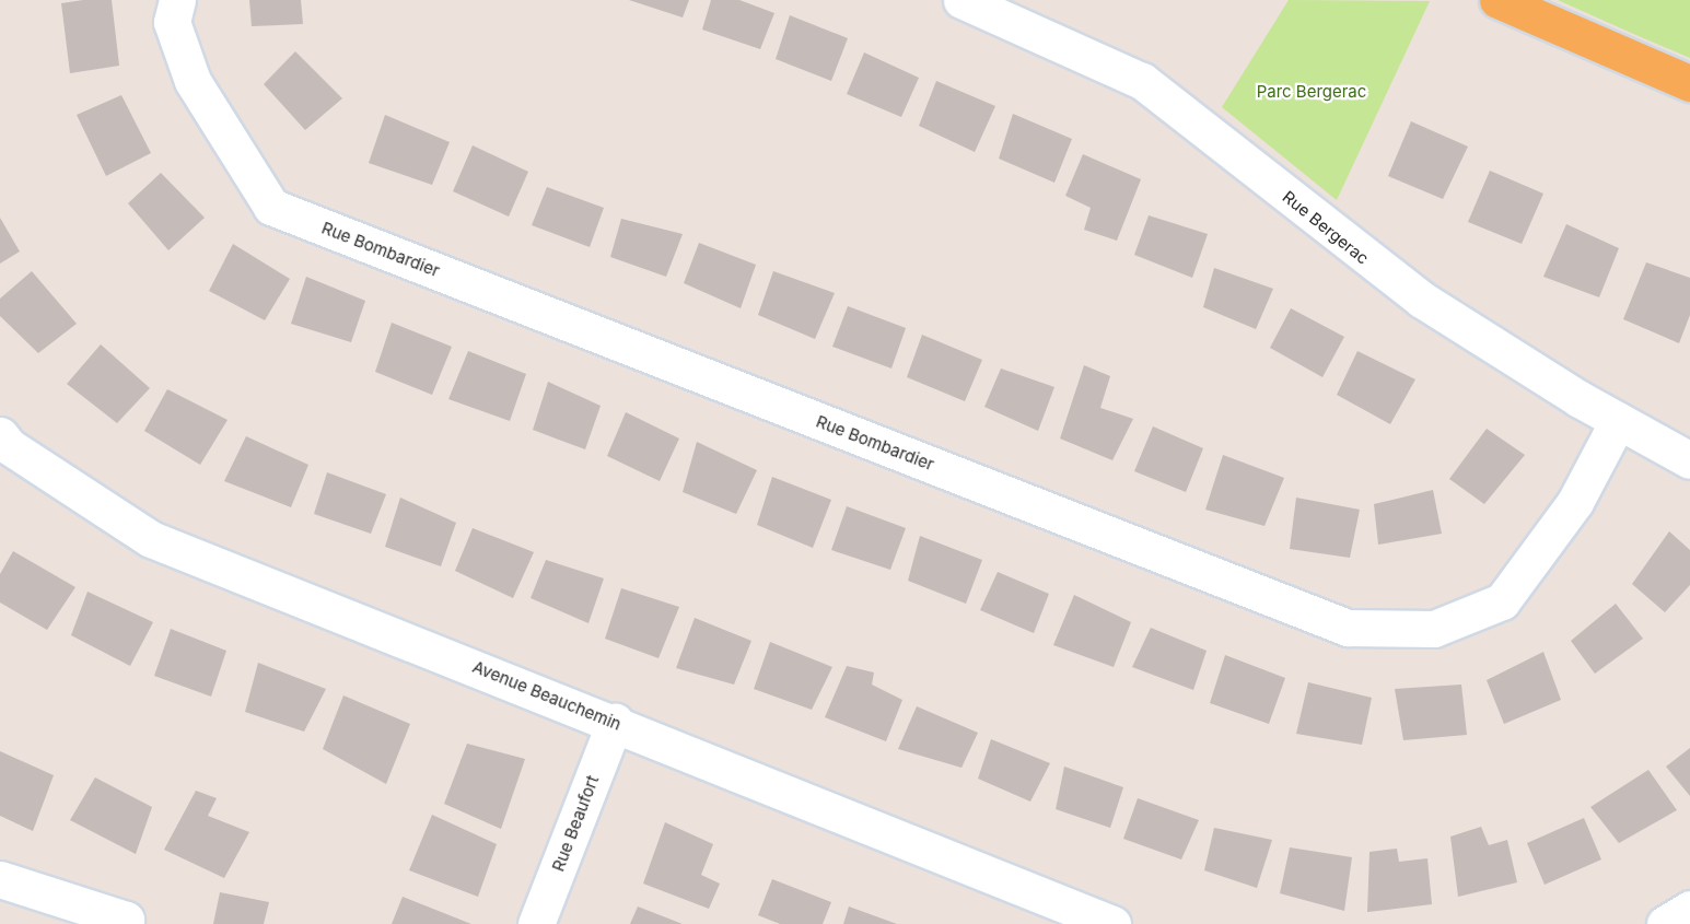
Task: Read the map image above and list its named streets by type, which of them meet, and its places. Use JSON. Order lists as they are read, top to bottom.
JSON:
{
  "streets": {
    "street": [
      "Rue Bergerac",
      "Rue Bombardier",
      "Avenue Beauchemin",
      "Rue Beaufort"
    ]
  },
  "crossings": [
    ["Rue Bergerac", "Rue Bombardier"],
    ["Avenue Beauchemin", "Rue Beaufort"]
  ],
  "parks": ["Parc Bergerac"]
}
